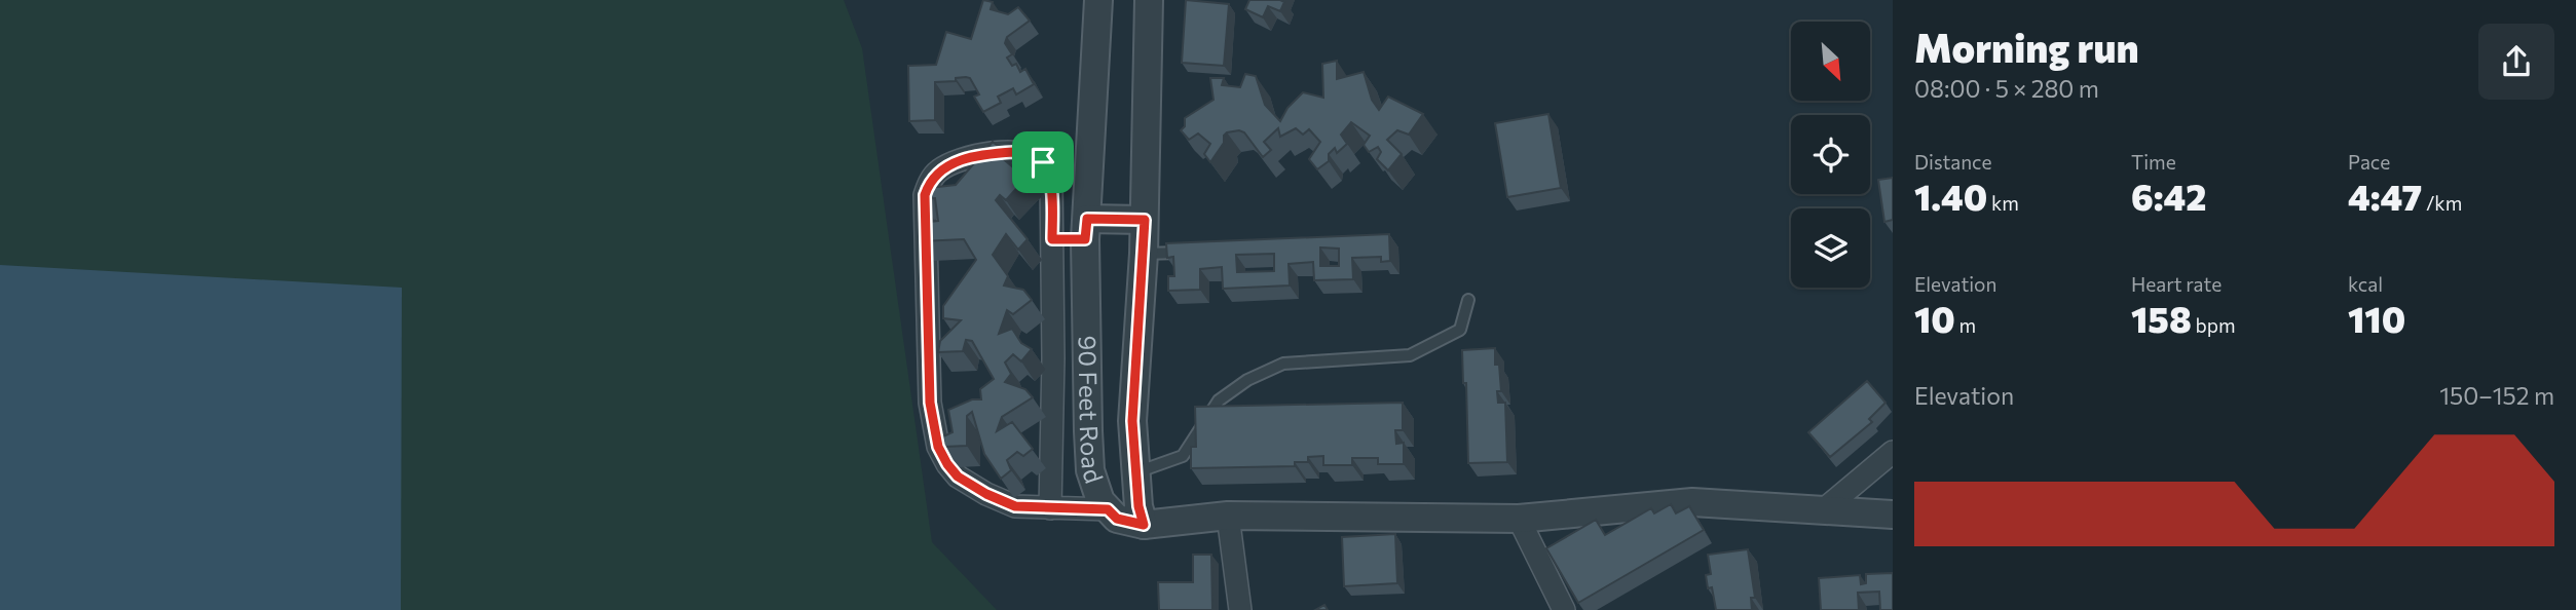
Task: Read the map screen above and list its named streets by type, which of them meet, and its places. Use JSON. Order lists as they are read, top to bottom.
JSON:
{
  "streets": {
    "street": ["90 Feet Road"]
  },
  "north": "bottom right",
  "page": {
    "heading": ["Morning run", "08:00 · 5 × 280 m"],
    "stats": [
      ["Distance", "1.40 km"],
      ["Time", "6:42"],
      ["Pace", "4:47 /km"],
      ["Elevation", "10 m"],
      ["Heart rate", "158 bpm"],
      ["kcal", "110"]
    ],
    "chart": ["Elevation", "150–152 m"]
  }
}
